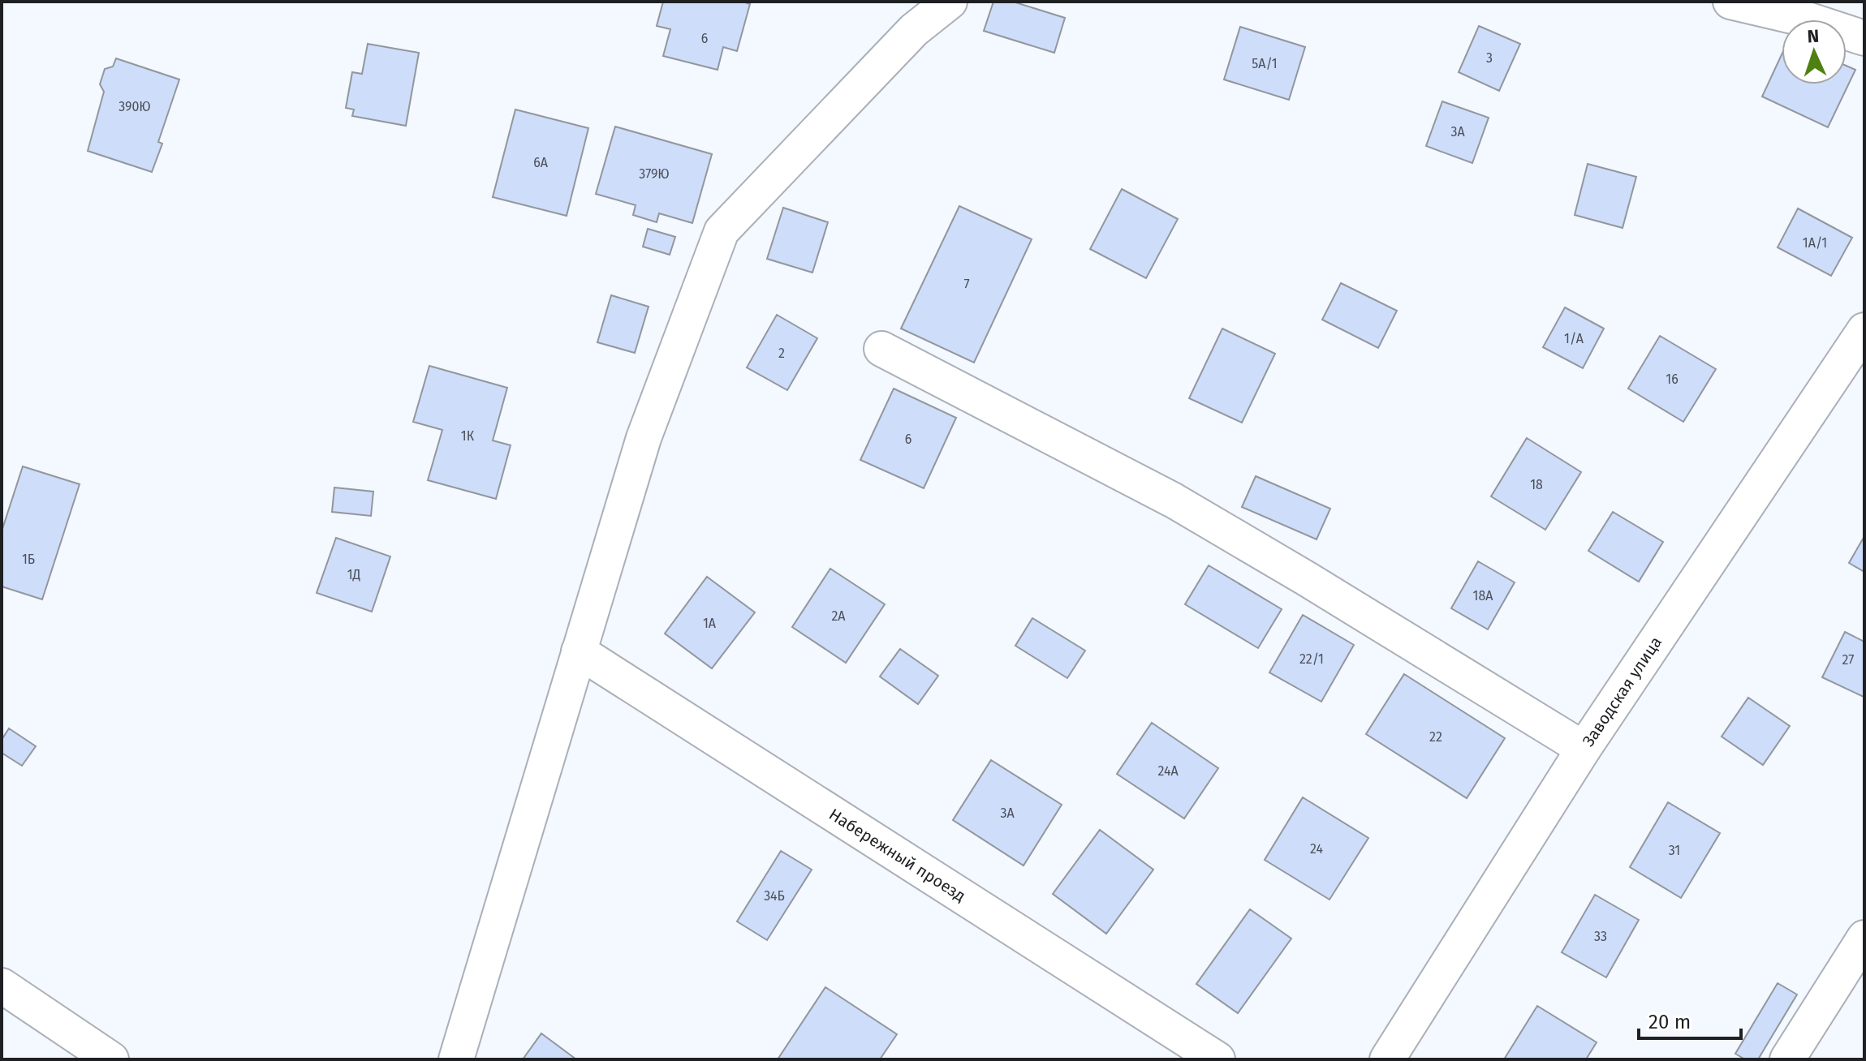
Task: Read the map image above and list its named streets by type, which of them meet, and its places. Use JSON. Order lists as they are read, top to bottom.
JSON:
{
  "streets": {
    "street": ["Заводская улица", "Набережный проезд"]
  },
  "house_numbers": [
    "6",
    "3",
    "5А/1",
    "390Ю",
    "3А",
    "6А",
    "379Ю",
    "1А/1",
    "7",
    "1/А",
    "2",
    "16",
    "1К",
    "6",
    "18",
    "1Б",
    "1Д",
    "18А",
    "2А",
    "1А",
    "22/1",
    "27",
    "22",
    "24А",
    "3А",
    "24",
    "31",
    "34Б",
    "33"
  ],
  "scale_bar": "20 m",
  "north": "top"
}
